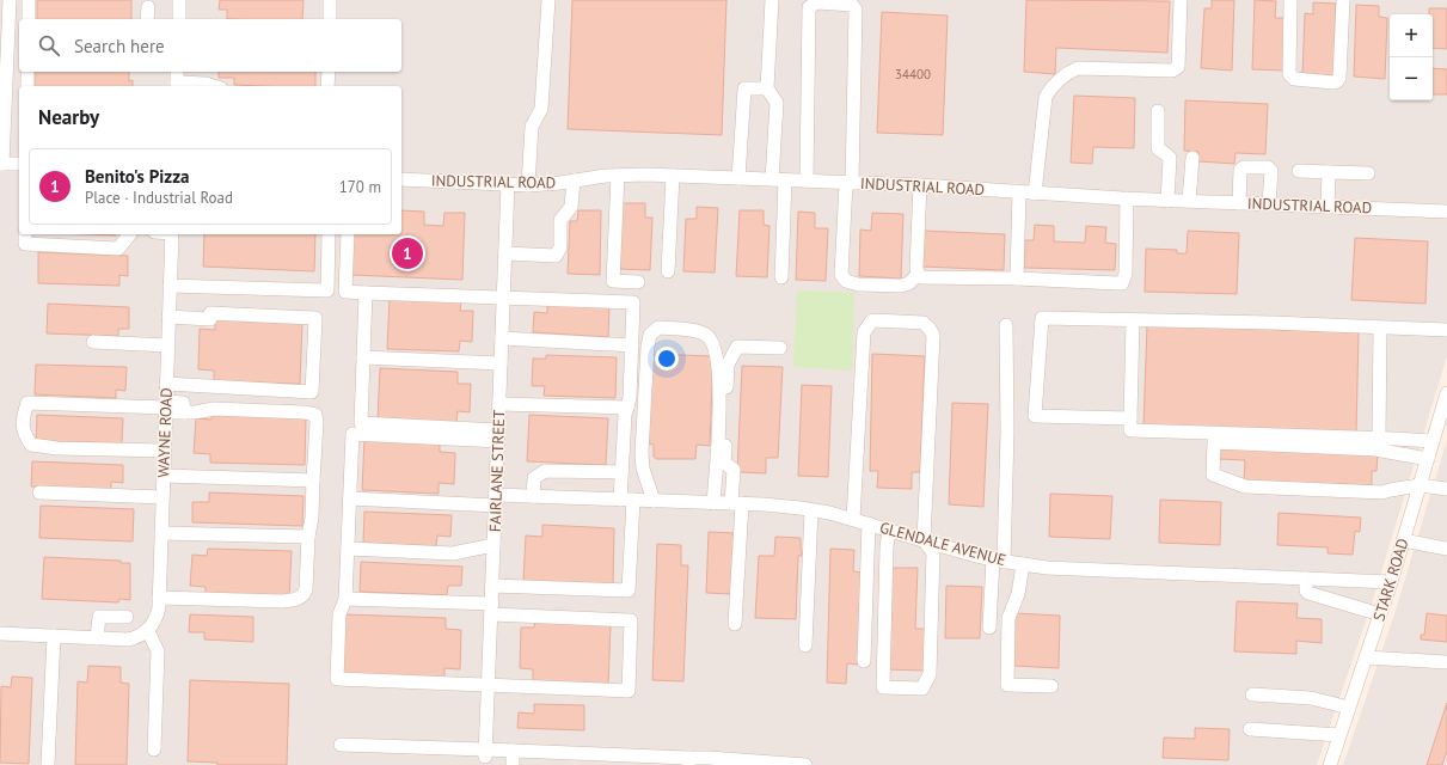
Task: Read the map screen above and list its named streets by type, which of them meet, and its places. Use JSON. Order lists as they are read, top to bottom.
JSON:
{
  "streets": {
    "street": [
      "INDUSTRIAL ROAD",
      "WAYNE ROAD",
      "FAIRLANE STREET",
      "GLENDALE AVENUE",
      "STARK ROAD"
    ]
  },
  "crossings": [
    ["INDUSTRIAL ROAD", "FAIRLANE STREET"],
    ["FAIRLANE STREET", "GLENDALE AVENUE"],
    ["GLENDALE AVENUE", "STARK ROAD"]
  ],
  "house_numbers": ["34400"],
  "page": {
    "map_buttons": ["+", "−"],
    "search": "Search here",
    "heading": "Nearby",
    "list": [
      {
        "mark": "1",
        "name": "Benito's Pizza",
        "note": "Place · Industrial Road",
        "value": "170 m"
      }
    ],
    "pins": "1"
  }
}
